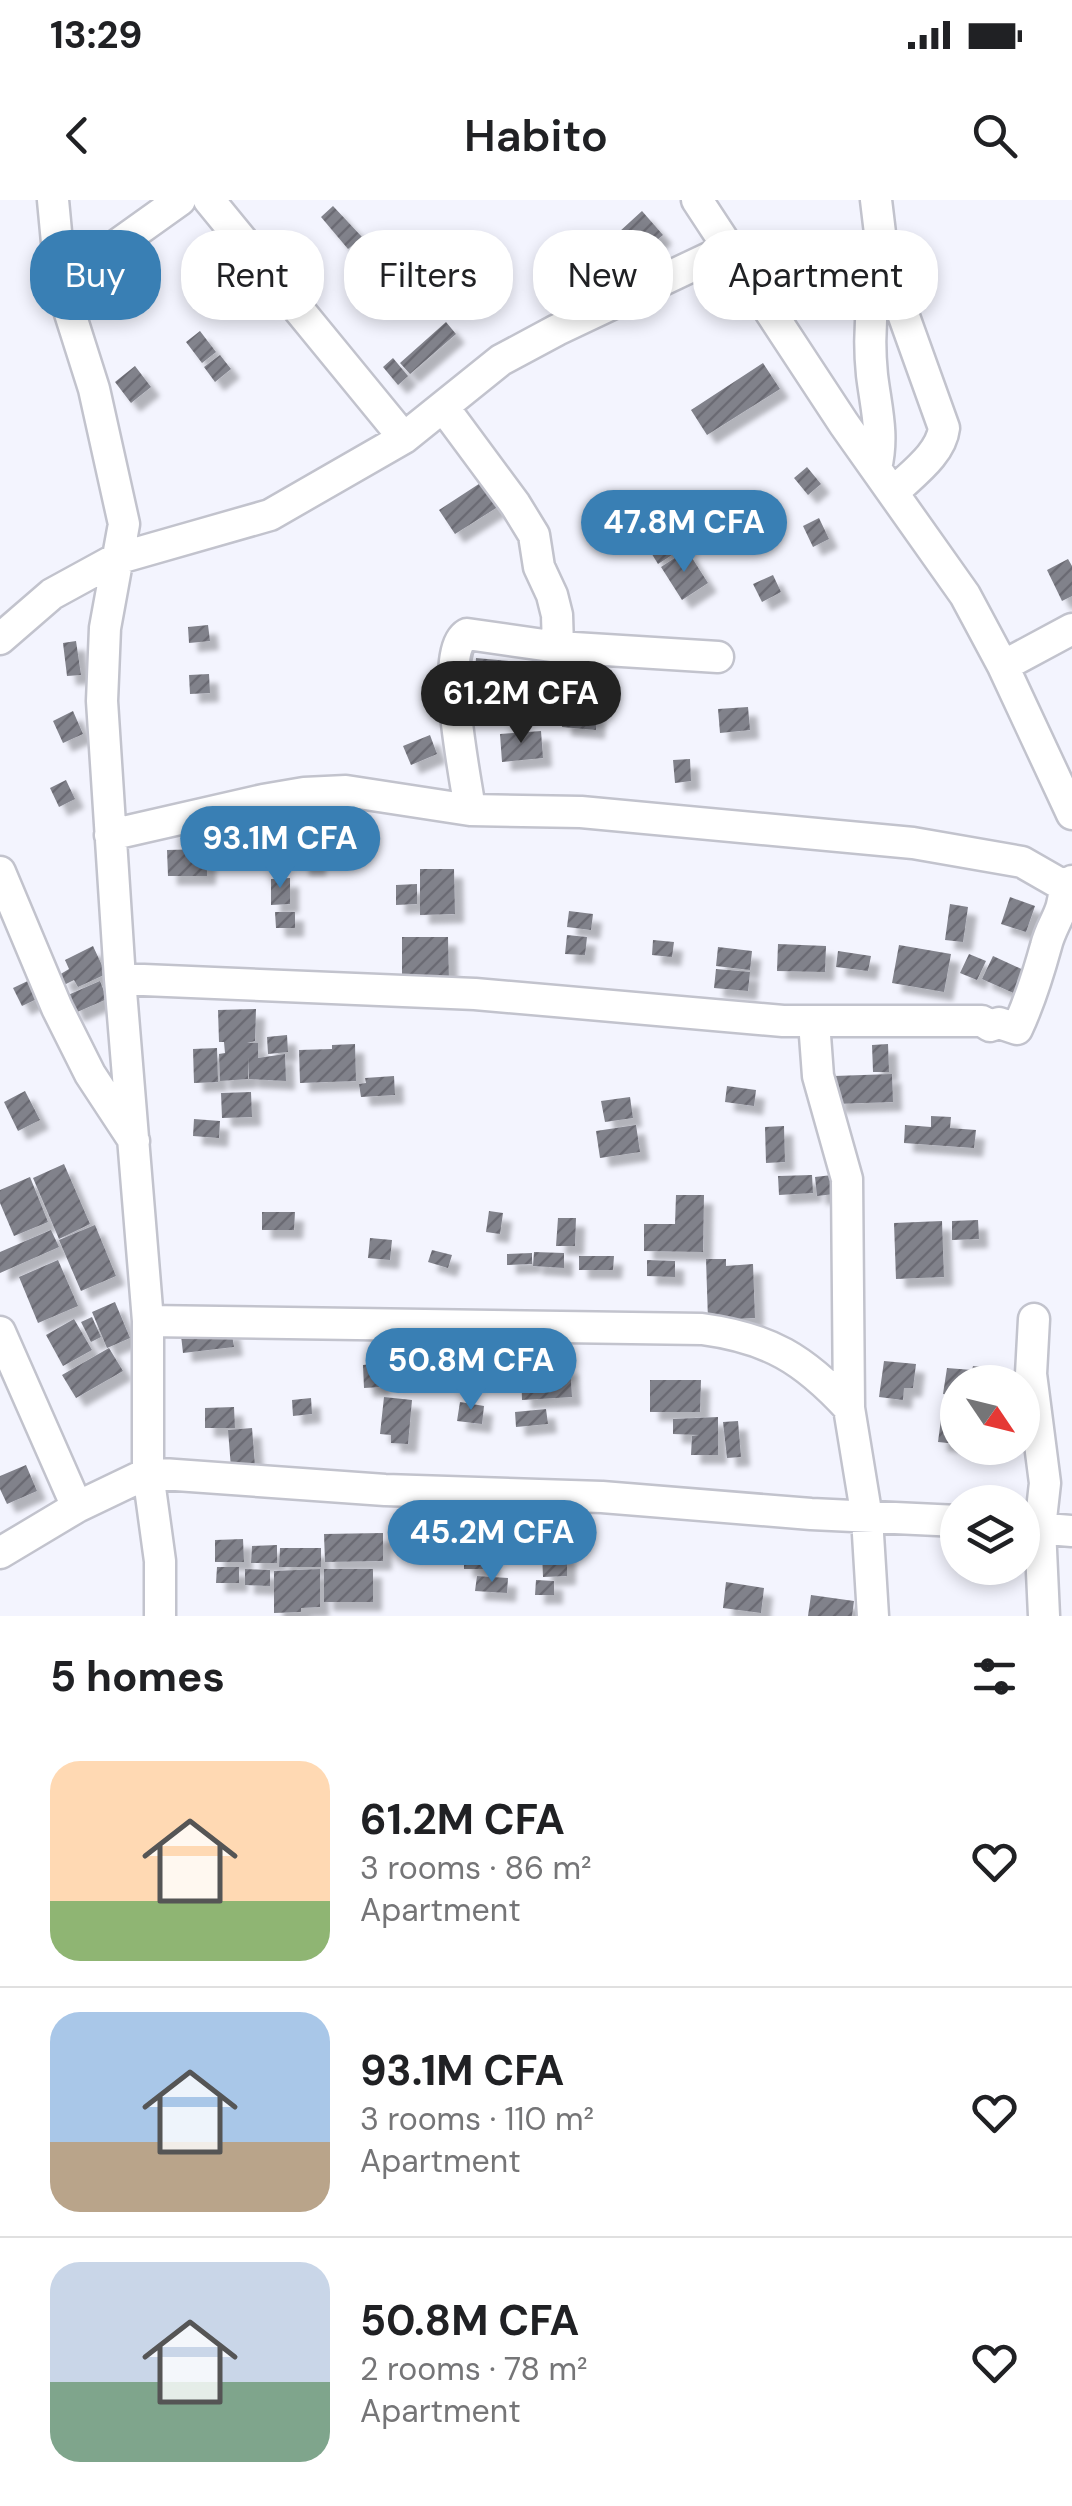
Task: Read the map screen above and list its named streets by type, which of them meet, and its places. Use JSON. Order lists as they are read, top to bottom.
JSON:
{
  "north": "bottom right",
  "page": {
    "status": "13:29",
    "header": "Habito",
    "chip": [
      "Buy",
      "Rent",
      "Filters",
      "New",
      "Apartment"
    ],
    "price": [
      "47.8M CFA",
      "61.2M CFA",
      "93.1M CFA",
      "50.8M CFA",
      "45.2M CFA"
    ],
    "heading": "5 homes",
    "list": [
      {
        "name": "61.2M CFA",
        "note": "3 rooms · 86 m² · Apartment"
      },
      {
        "name": "93.1M CFA",
        "note": "3 rooms · 110 m² · Apartment"
      },
      {
        "name": "50.8M CFA",
        "note": "2 rooms · 78 m² · Apartment"
      }
    ]
  }
}
